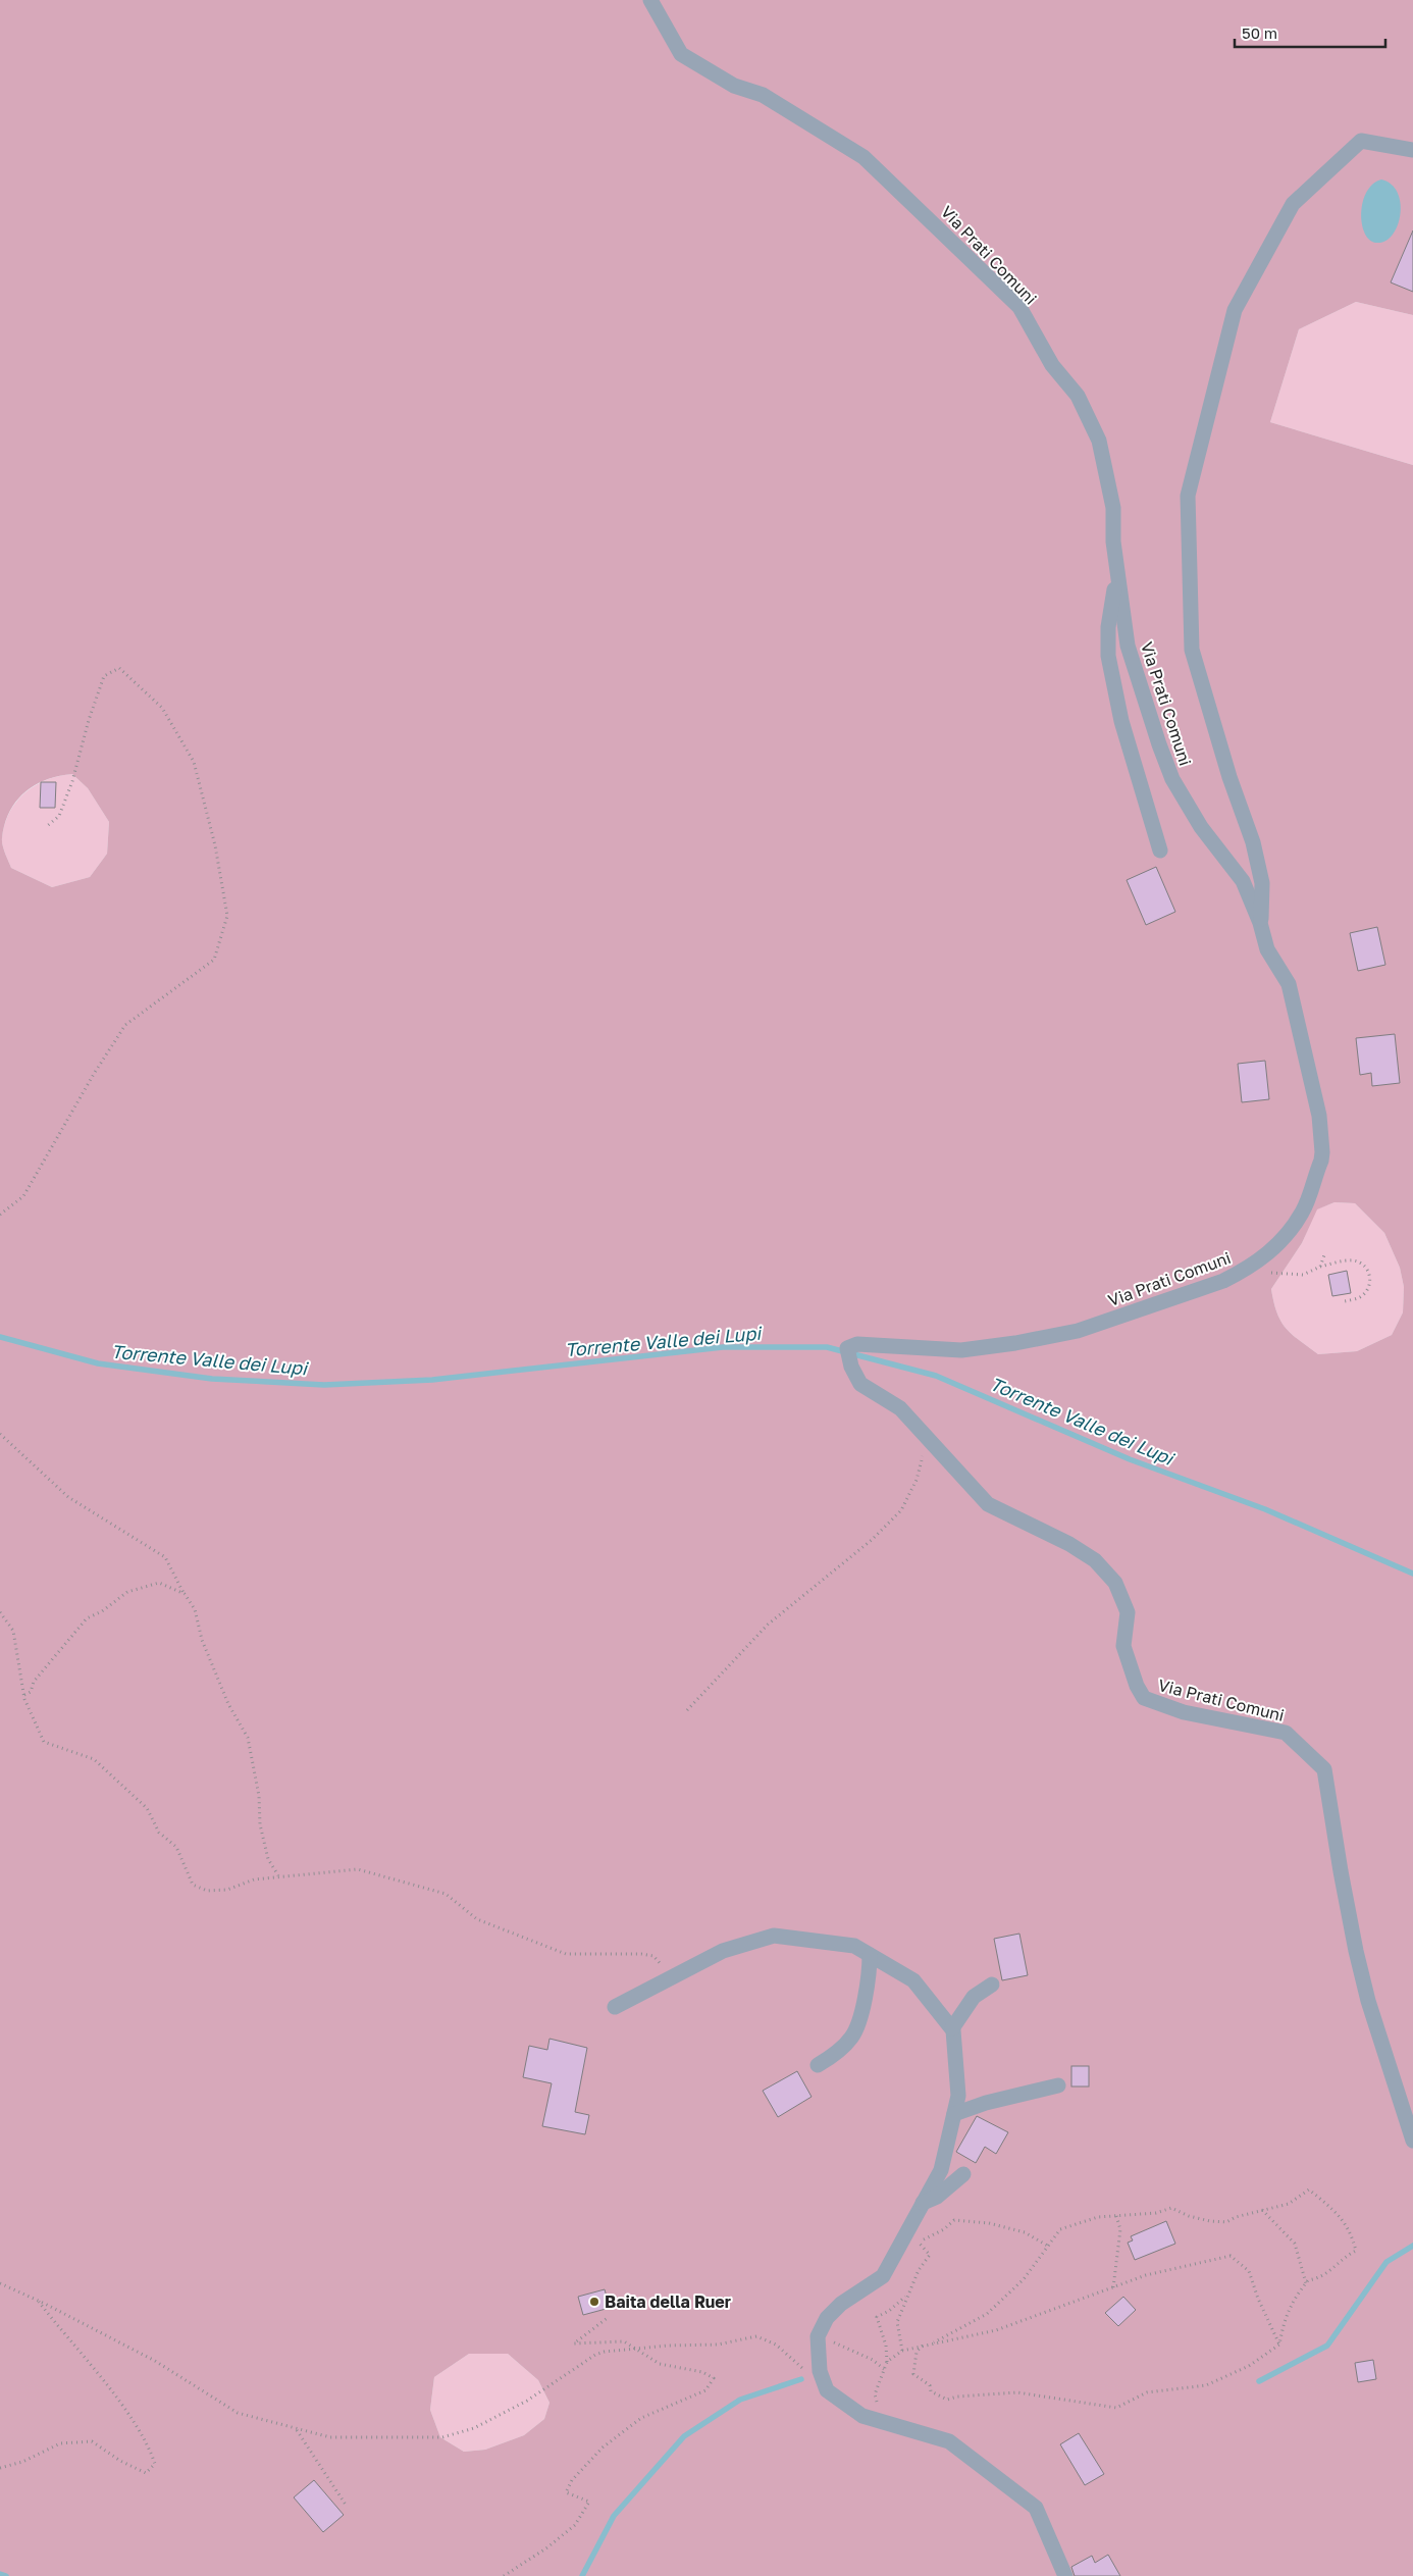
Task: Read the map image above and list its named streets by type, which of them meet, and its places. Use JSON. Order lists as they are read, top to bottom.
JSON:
{
  "streets": {
    "street": ["Via Prati Comuni"]
  },
  "water": ["Torrente Valle dei Lupi"],
  "places": ["Baita della Ruer"],
  "scale_bar": "50 m"
}
